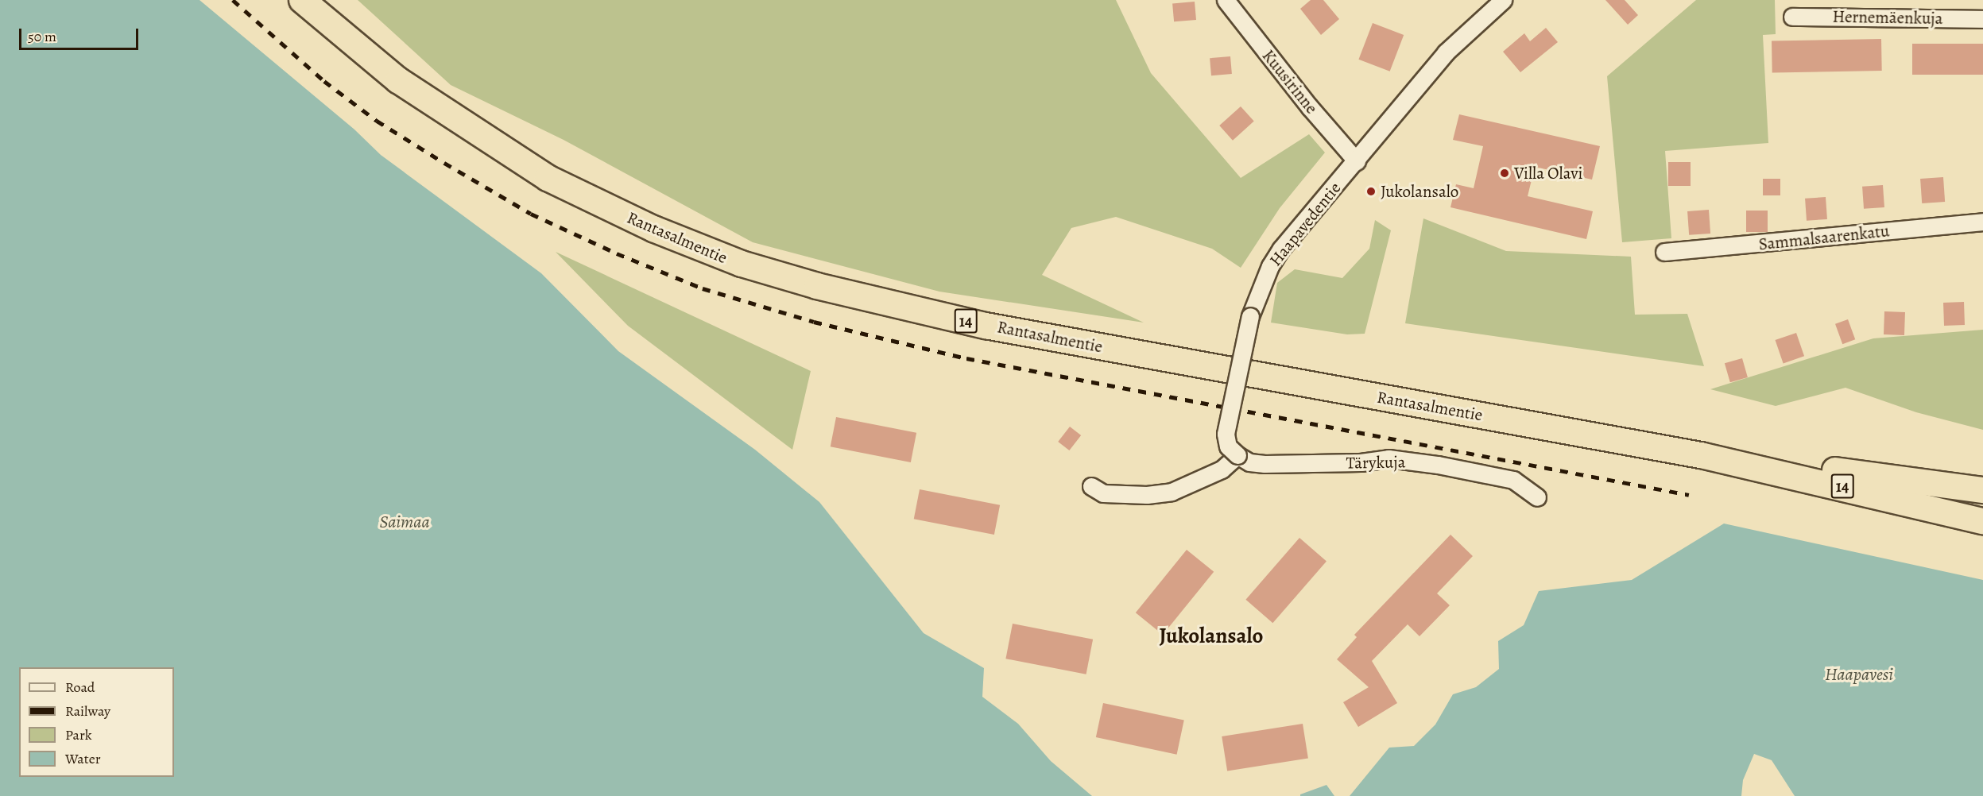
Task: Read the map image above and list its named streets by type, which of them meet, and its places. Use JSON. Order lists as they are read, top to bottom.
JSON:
{
  "streets": {
    "highway": ["Rantasalmentie", "14"],
    "street": [
      "Hernemäenkuja",
      "Kuusirinne",
      "Haapavedentie",
      "Sammalsaarenkatu",
      "Tärykuja"
    ]
  },
  "crossings": [
    ["Kuusirinne", "Haapavedentie"],
    ["Haapavedentie", "Tärykuja"]
  ],
  "districts": ["Jukolansalo"],
  "water": ["Saimaa", "Haapavesi"],
  "places": ["Villa Olavi", "Jukolansalo"],
  "legend": [
    "Road",
    "Railway",
    "Park",
    "Water"
  ],
  "scale_bar": "50 m"
}
